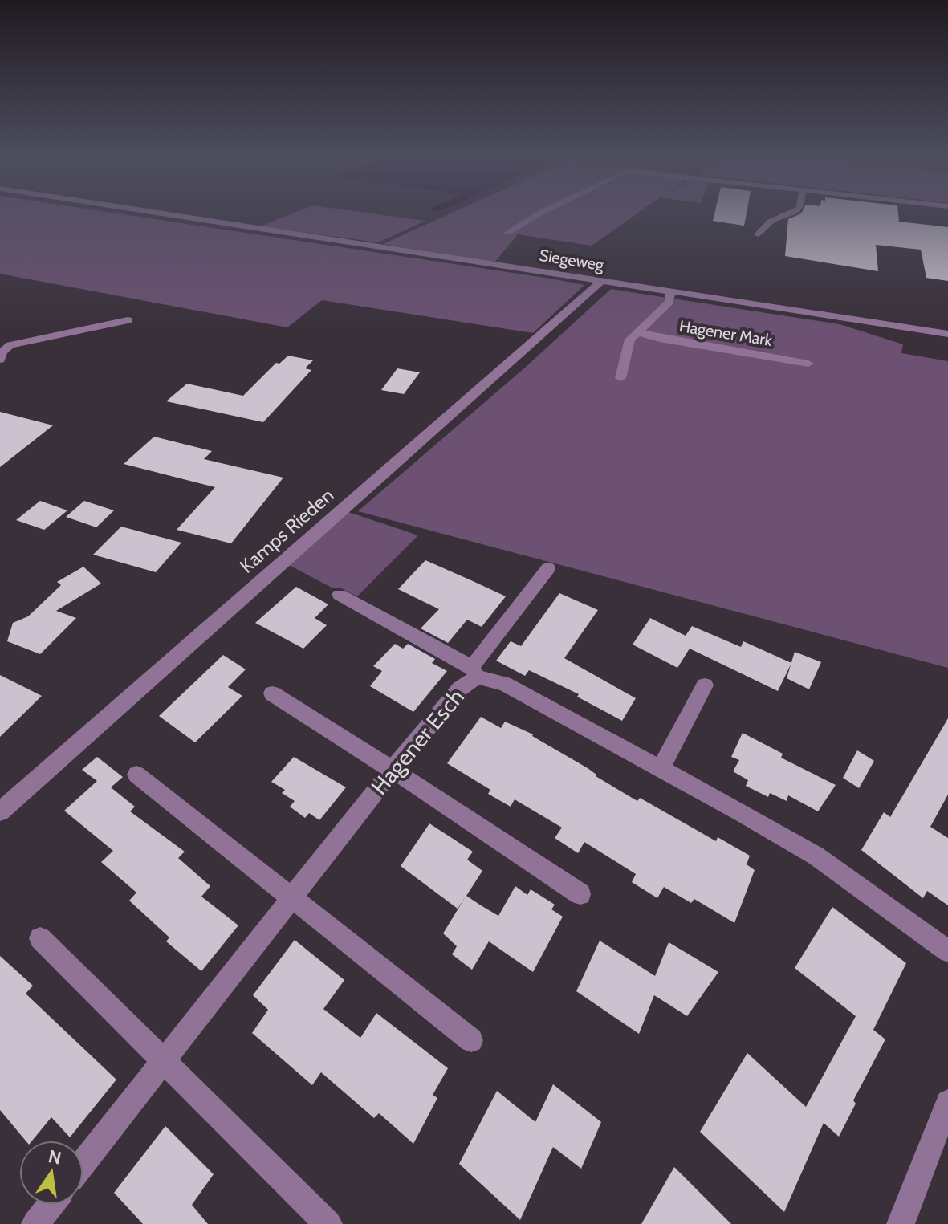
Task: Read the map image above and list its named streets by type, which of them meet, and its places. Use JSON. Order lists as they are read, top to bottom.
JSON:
{
  "streets": {
    "street": [
      "Siegeweg",
      "Hagener Mark",
      "Kamps Rieden",
      "Hagener Esch"
    ]
  },
  "crossings": [
    ["Siegeweg", "Hagener Mark"],
    ["Siegeweg", "Kamps Rieden"]
  ],
  "north": "top"
}
